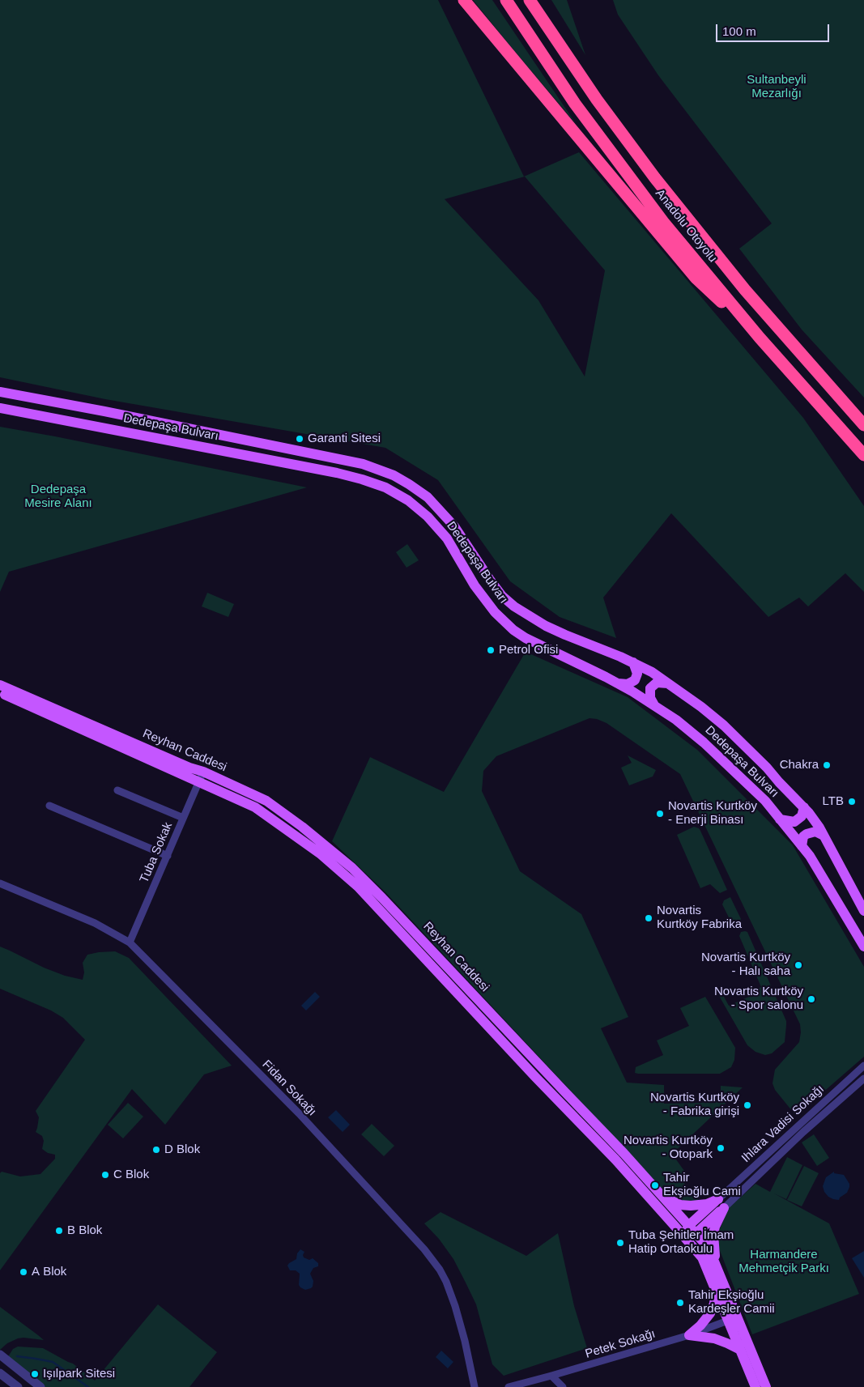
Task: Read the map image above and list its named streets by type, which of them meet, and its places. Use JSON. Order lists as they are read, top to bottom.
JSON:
{
  "streets": {
    "highway": ["Anadolu Otoyolu"],
    "main road": ["Dedepaşa Bulvarı", "Reyhan Caddesi"],
    "street": [
      "Tuba Sokak",
      "Fidan Sokağı",
      "Ihlara Vadisi Sokağı",
      "Petek Sokağı"
    ]
  },
  "crossings": [
    ["Reyhan Caddesi", "Tuba Sokak"],
    ["Reyhan Caddesi", "Petek Sokağı"],
    ["Tuba Sokak", "Fidan Sokağı"]
  ],
  "parks": ["Sultanbeyli Mezarlığı", "Dedepaşa Mesire Alanı", "Harmandere Mehmetçik Parkı"],
  "places": [
    "Garanti Sitesi",
    "Petrol Ofisi",
    "Chakra",
    "LTB",
    "Novartis Kurtköy - Enerji Binası",
    "Novartis Kurtköy Fabrika",
    "Novartis Kurtköy - Halı saha",
    "Novartis Kurtköy - Spor salonu",
    "Novartis Kurtköy - Fabrika girişi",
    "Novartis Kurtköy - Otopark",
    "D Blok",
    "C Blok",
    "Tahir Ekşioğlu Cami",
    "B Blok",
    "Tuba Şehitler İmam Hatip Ortaokulu",
    "A Blok",
    "Tahir Ekşioğlu Kardeşler Camii",
    "Işılpark Sitesi"
  ],
  "scale_bar": "100 m"
}
